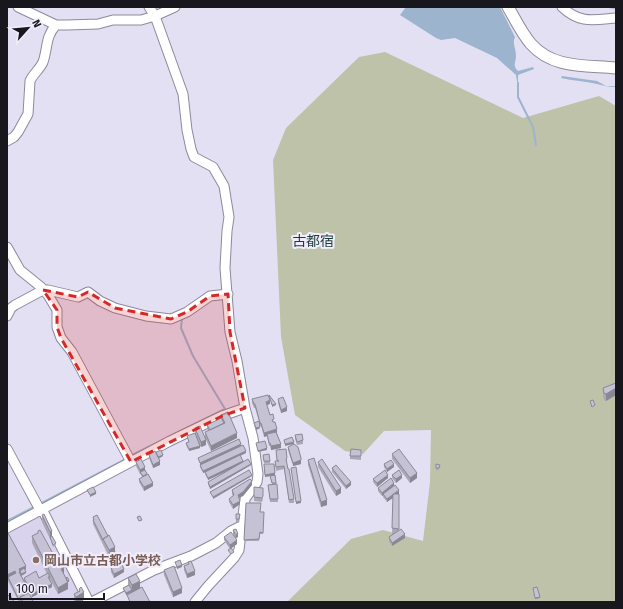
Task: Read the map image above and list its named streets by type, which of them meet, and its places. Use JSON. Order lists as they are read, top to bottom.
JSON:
{
  "districts": ["古都宿"],
  "places": ["岡山市立古都小学校"],
  "scale_bar": "100 m",
  "north": "top right"
}
